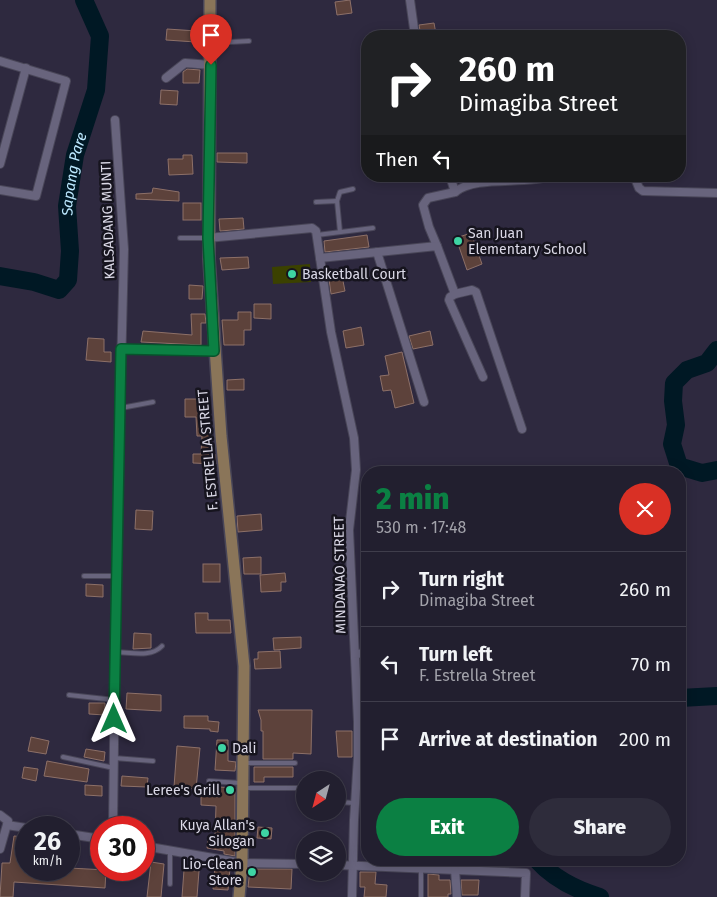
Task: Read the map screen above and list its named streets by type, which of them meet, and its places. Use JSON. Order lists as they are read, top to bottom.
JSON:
{
  "streets": {
    "main road": ["F. ESTRELLA STREET"],
    "street": ["KALSADANG MUNTI", "MINDANAO STREET"]
  },
  "water": ["Sapang Pare"],
  "places": [
    "San Juan Elementary School",
    "Basketball Court",
    "Dali",
    "Leree's Grill",
    "Kuya Allan's Silogan",
    "Lio-Clean Store"
  ],
  "north": "bottom left",
  "page": {
    "turn": ["260 m", "Dimagiba Street"],
    "then": "Then",
    "heading": ["2 min", "530 m · 17:48"],
    "list": [
      {
        "name": "Turn right",
        "note": "Dimagiba Street",
        "value": "260 m"
      },
      {
        "name": "Turn left",
        "note": "F. Estrella Street",
        "value": "70 m"
      },
      {
        "name": "Arrive at destination",
        "value": "200 m"
      }
    ],
    "buttons": ["Exit", "Share"],
    "speed": "26 km/h",
    "limit": "30"
  }
}
